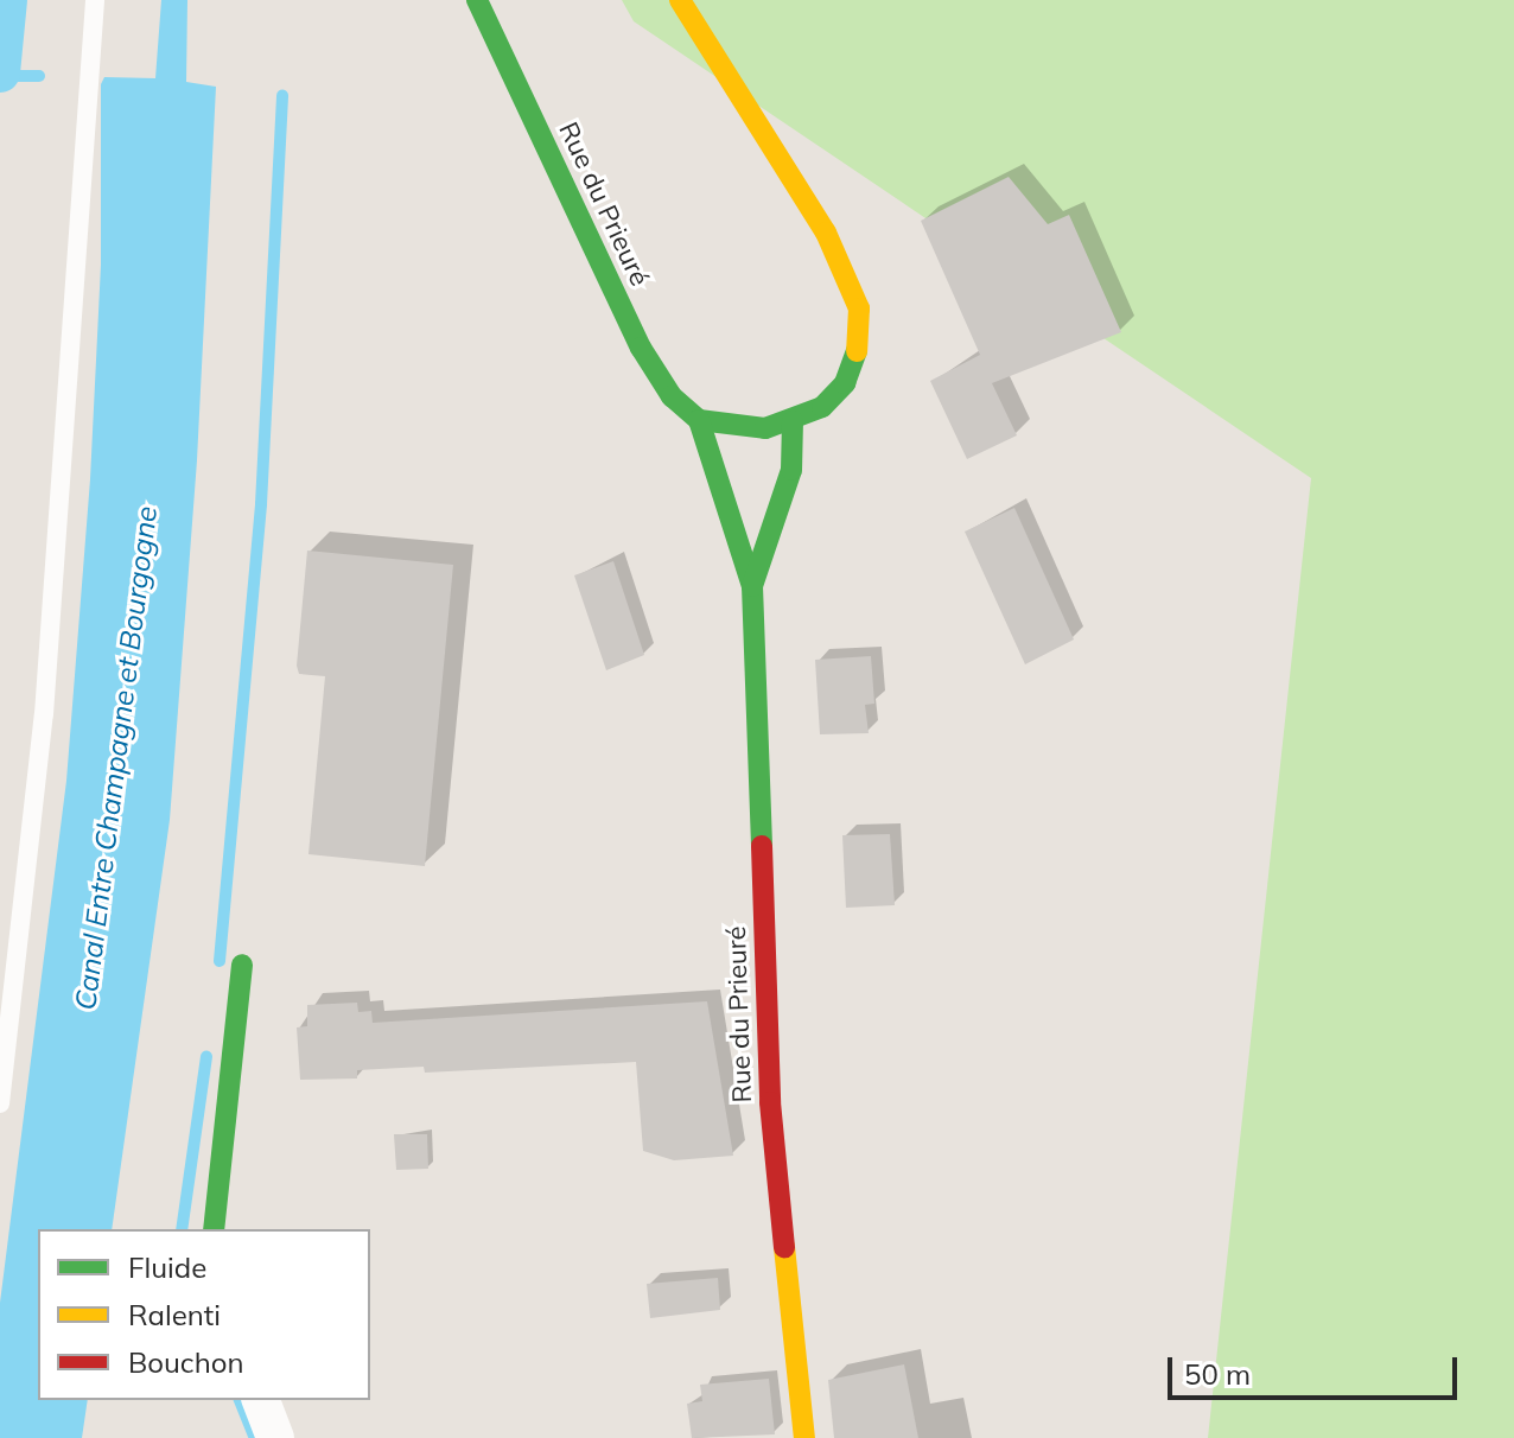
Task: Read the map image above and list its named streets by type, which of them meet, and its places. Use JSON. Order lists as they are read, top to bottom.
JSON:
{
  "streets": {
    "street": ["Rue du Prieuré"]
  },
  "water": ["Canal Entre Champagne et Bourgogne"],
  "legend": ["Fluide", "Ralenti", "Bouchon"],
  "scale_bar": "50 m"
}
